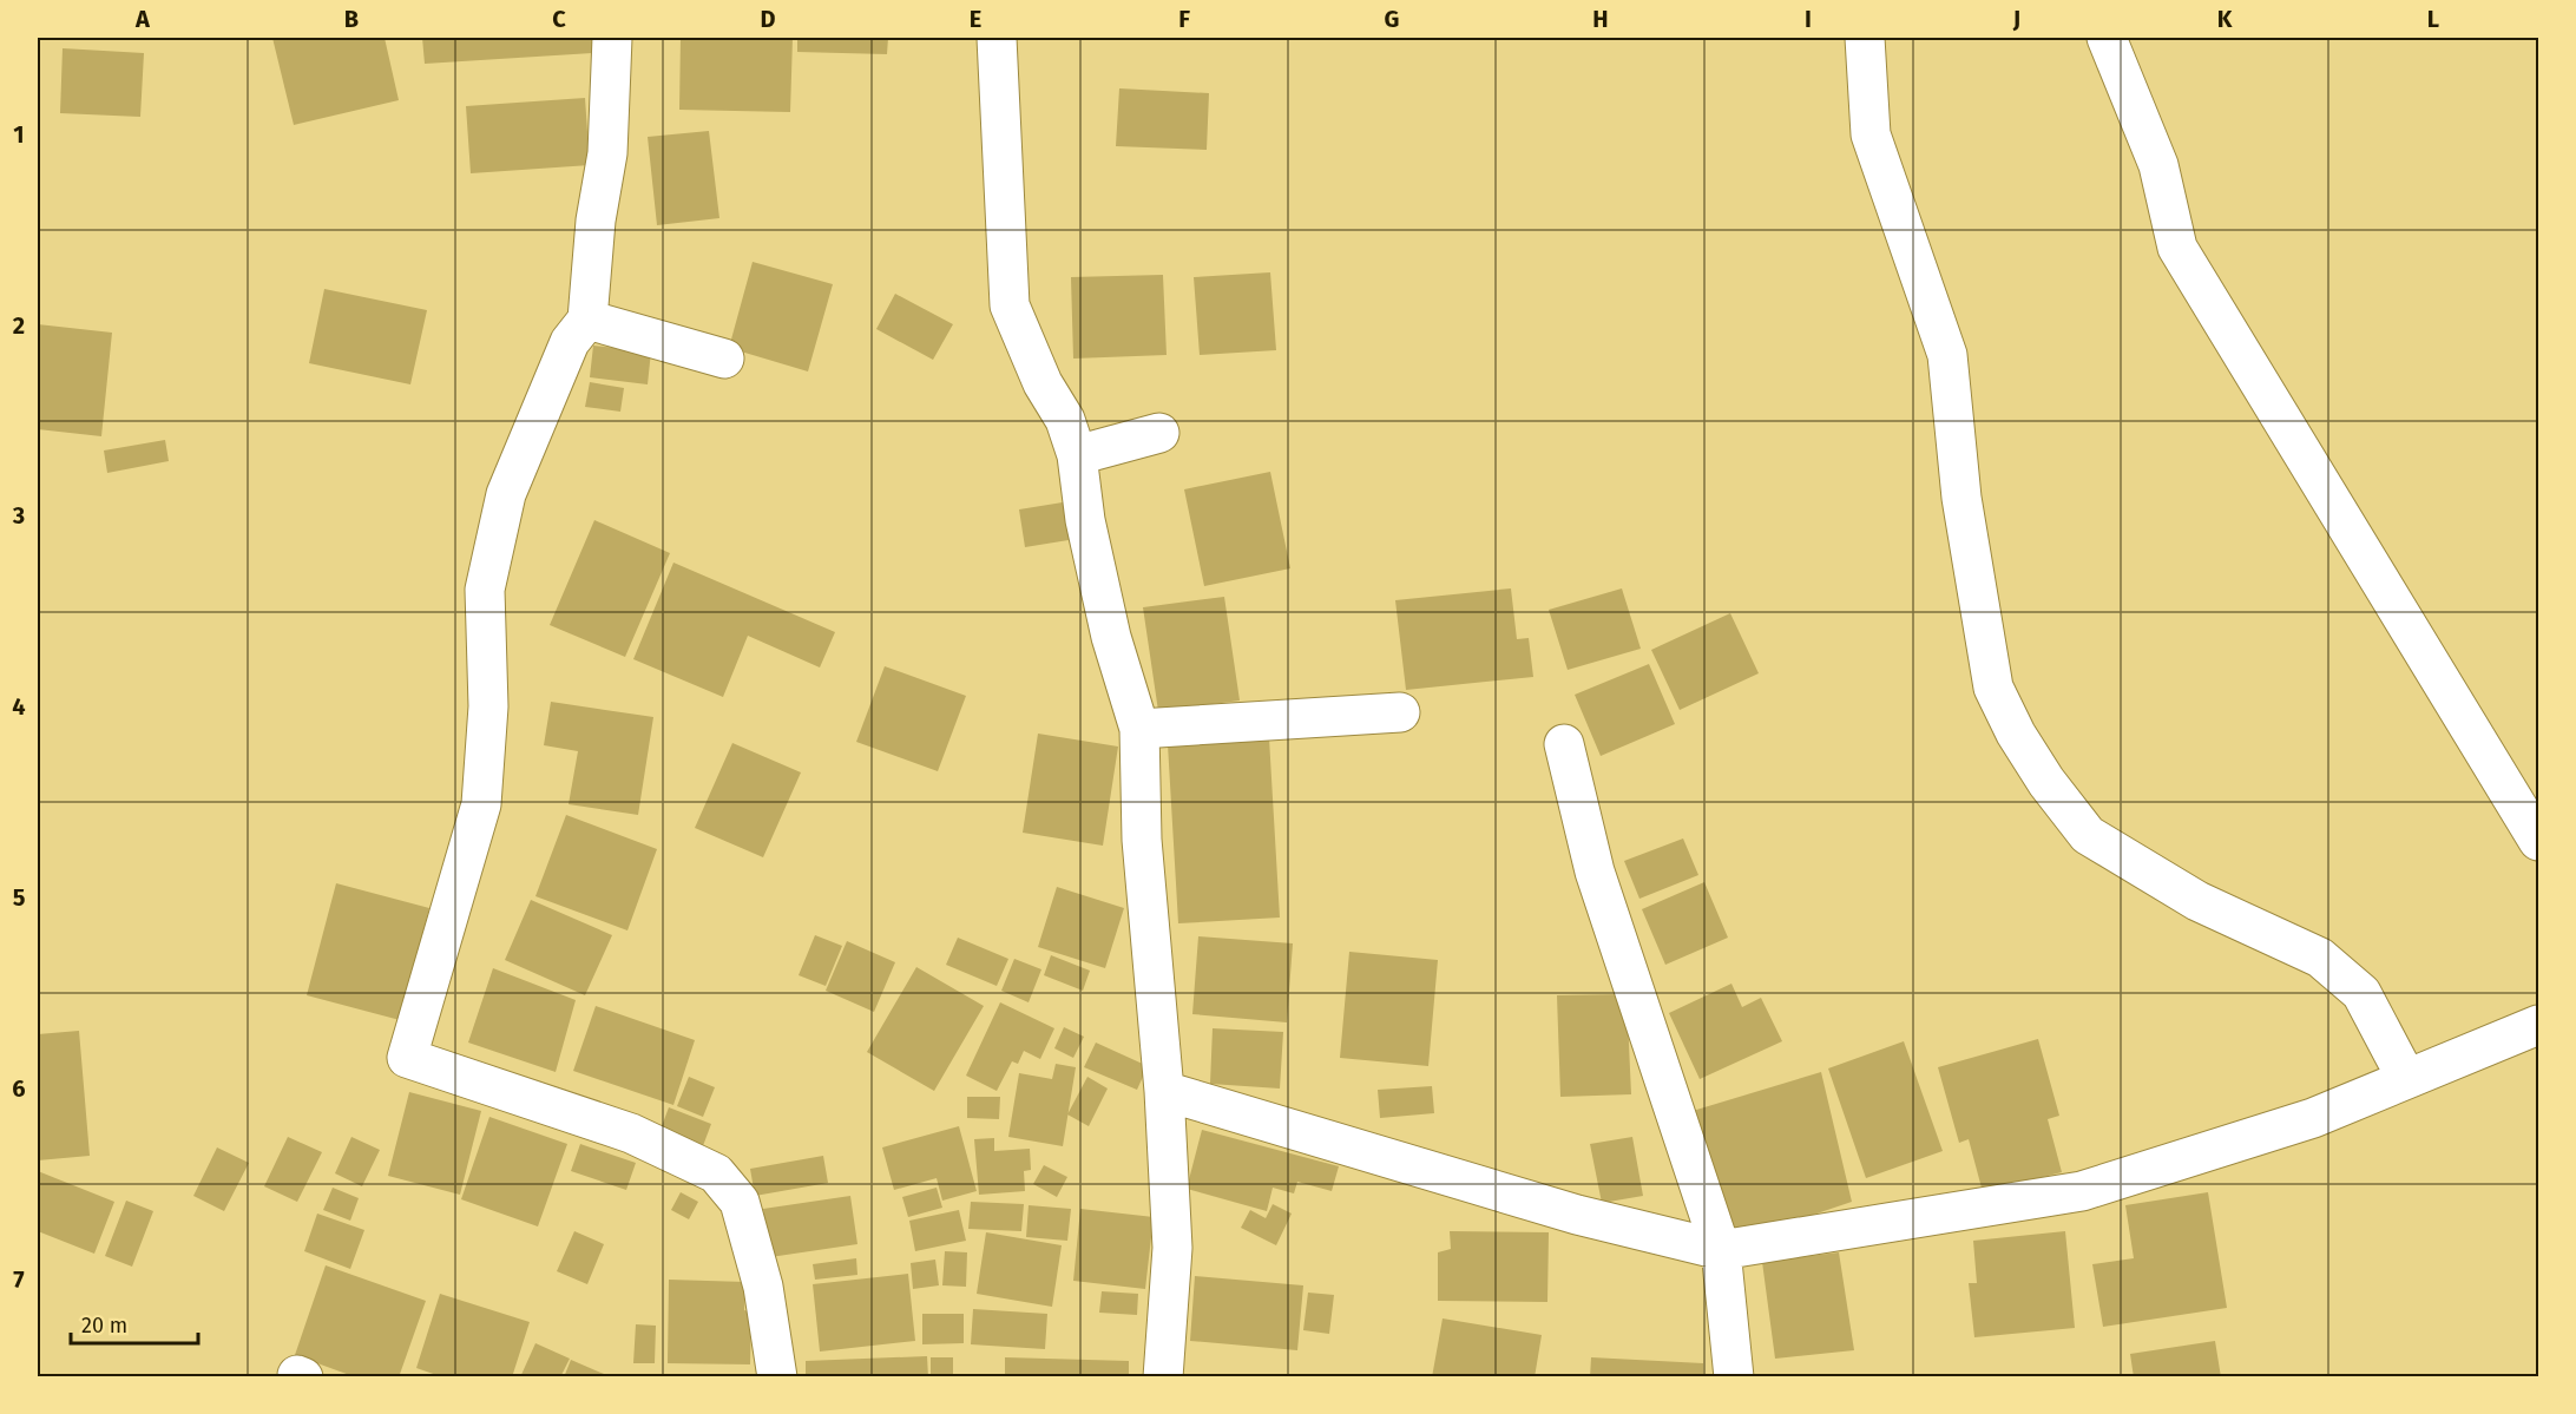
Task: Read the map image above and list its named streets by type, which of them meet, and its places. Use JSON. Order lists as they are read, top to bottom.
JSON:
{
  "scale_bar": "20 m",
  "grid": {
    "columns": [
      "A",
      "B",
      "C",
      "D",
      "E",
      "F",
      "G",
      "H",
      "I",
      "J",
      "K",
      "L"
    ],
    "rows": [
      "1",
      "2",
      "3",
      "4",
      "5",
      "6",
      "7"
    ]
  }
}
